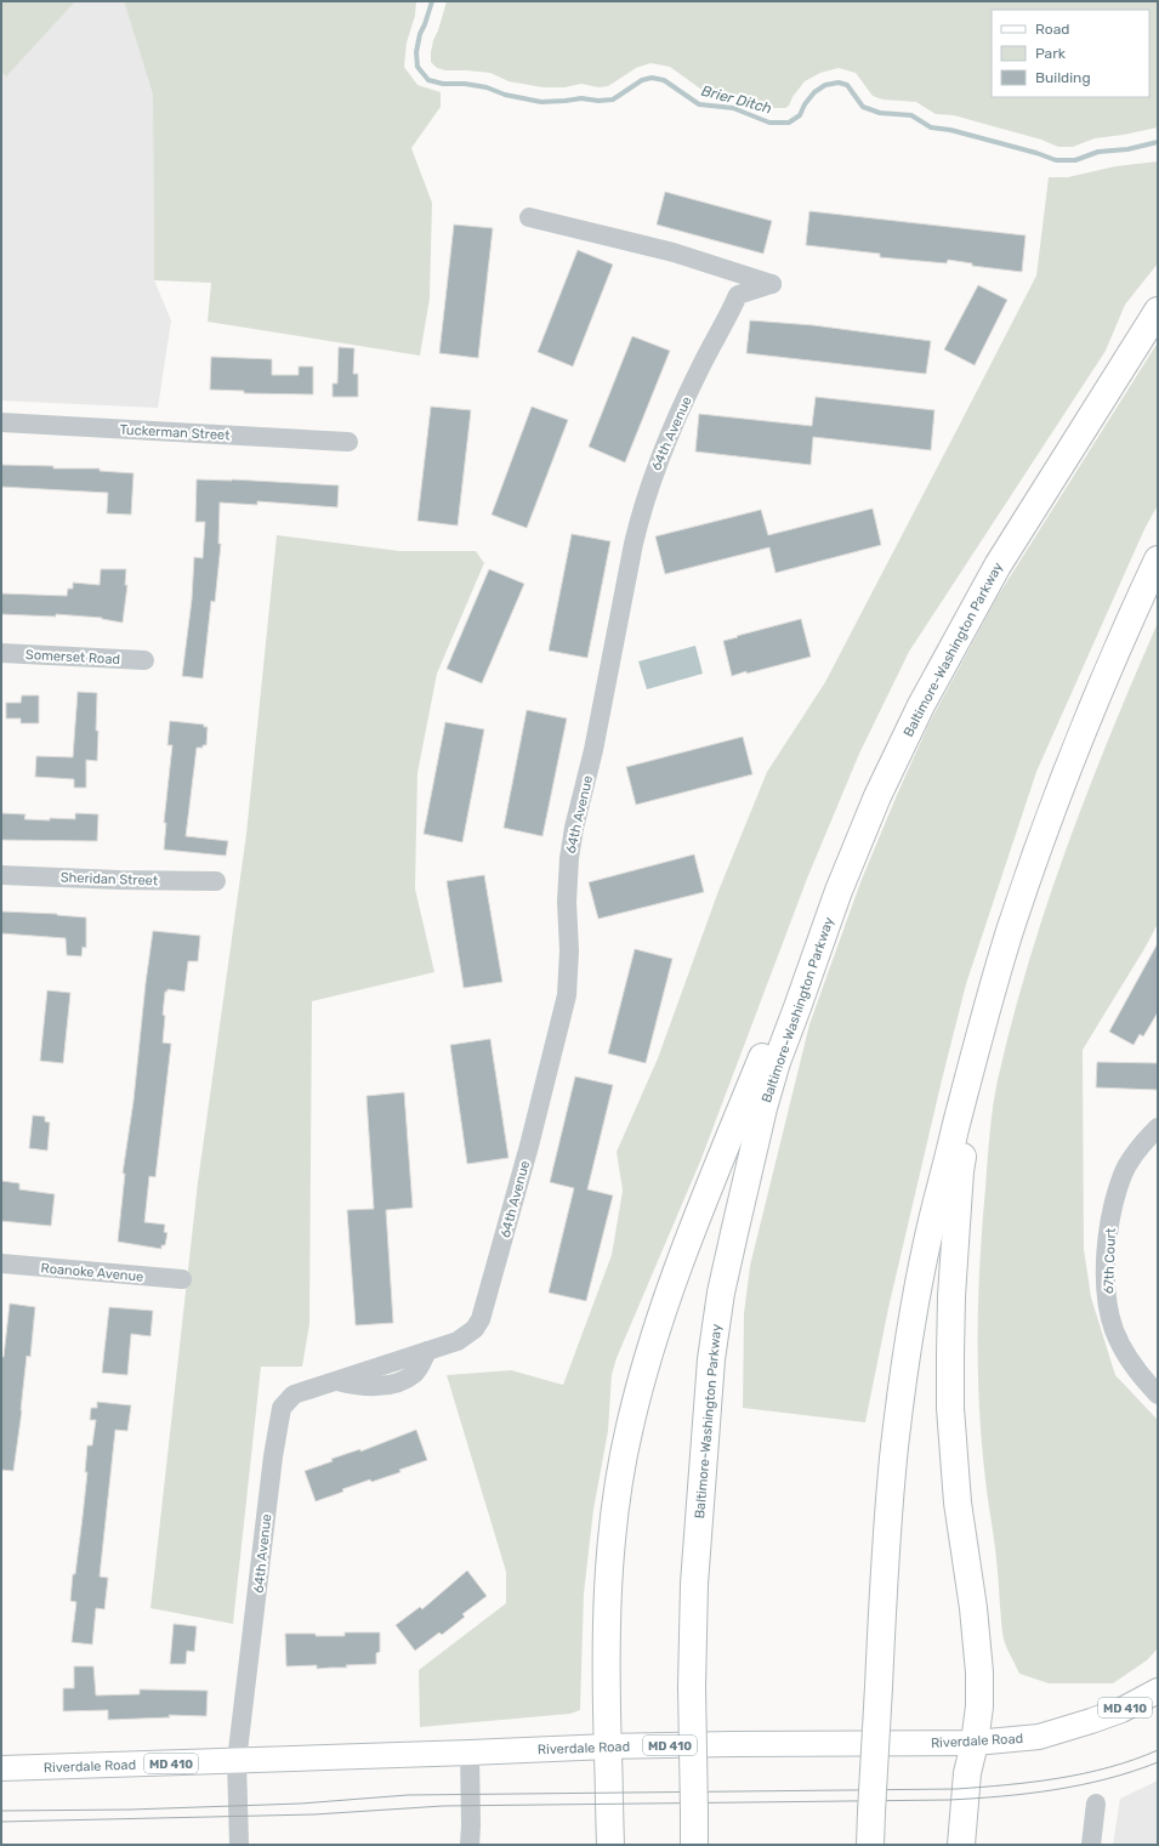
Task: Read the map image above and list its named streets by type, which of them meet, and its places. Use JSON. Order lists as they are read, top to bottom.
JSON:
{
  "streets": {
    "highway": ["Baltimore-Washington Parkway"],
    "main road": ["MD 410", "Riverdale Road"],
    "street": [
      "Tuckerman Street",
      "64th Avenue",
      "Somerset Road",
      "Sheridan Street",
      "67th Court",
      "Roanoke Avenue"
    ]
  },
  "crossings": [
    ["64th Avenue", "Riverdale Road"]
  ],
  "water": ["Brier Ditch"],
  "legend": ["Road", "Park", "Building"]
}
